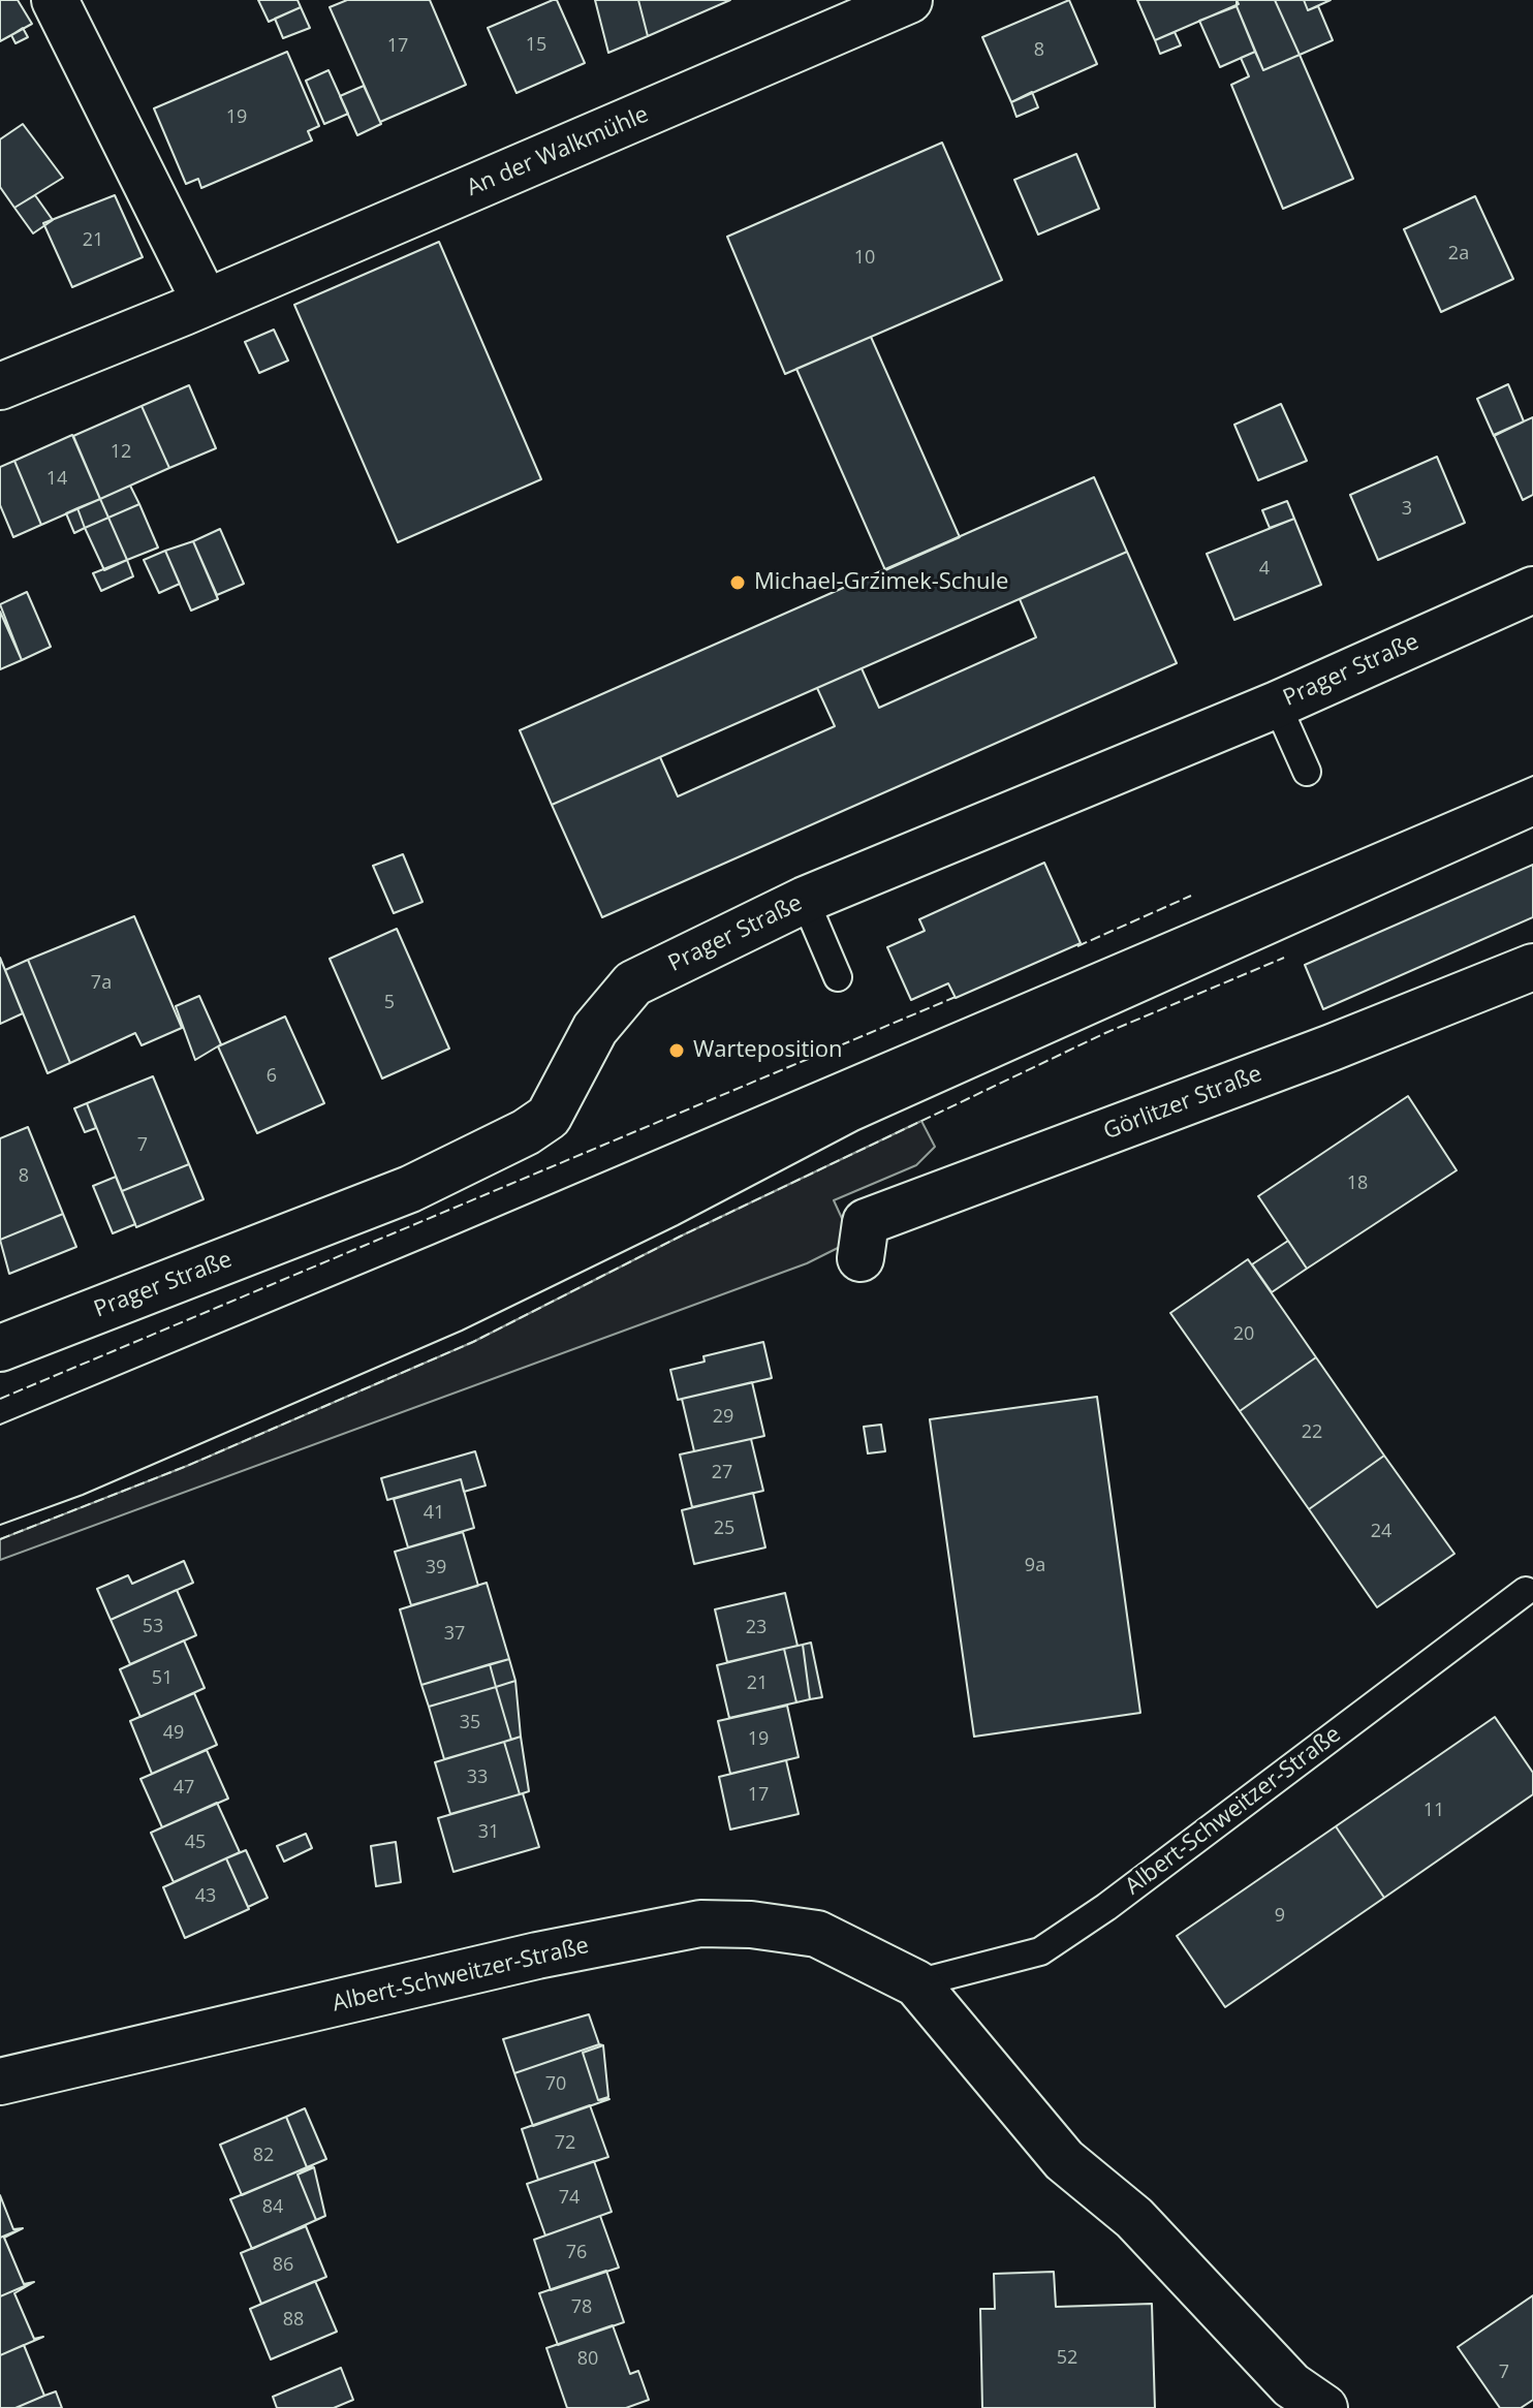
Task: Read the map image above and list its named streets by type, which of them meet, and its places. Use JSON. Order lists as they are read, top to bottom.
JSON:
{
  "streets": {
    "street": [
      "An der Walkmühle",
      "Prager Straße",
      "Görlitzer Straße",
      "Albert-Schweitzer-Straße"
    ]
  },
  "places": ["Michael-Grzimek-Schule", "Warteposition"],
  "house_numbers": [
    "15",
    "17",
    "8",
    "19",
    "21",
    "2a",
    "10",
    "12",
    "14",
    "3",
    "4",
    "7a",
    "5",
    "6",
    "7",
    "8",
    "18",
    "20",
    "29",
    "22",
    "27",
    "41",
    "25",
    "24",
    "9a",
    "39",
    "53",
    "23",
    "37",
    "51",
    "21",
    "35",
    "49",
    "19",
    "33",
    "47",
    "17",
    "11",
    "31",
    "45",
    "43",
    "9",
    "70",
    "72",
    "82",
    "74",
    "84",
    "76",
    "86",
    "78",
    "88",
    "52",
    "80",
    "7"
  ]
}
